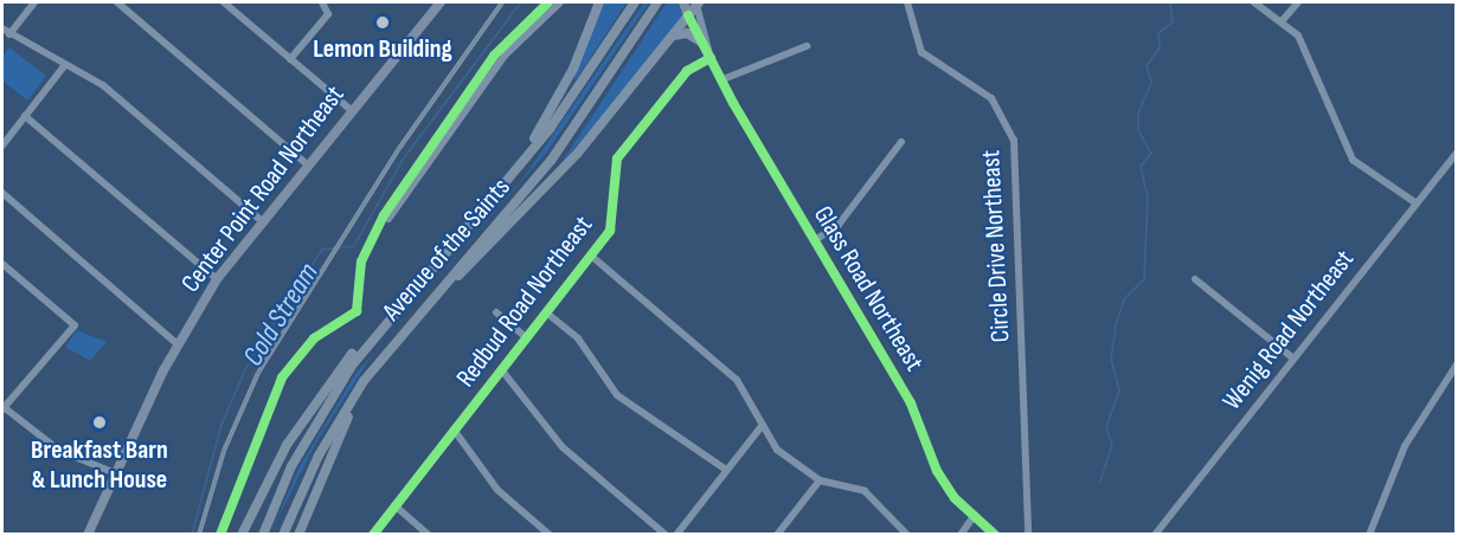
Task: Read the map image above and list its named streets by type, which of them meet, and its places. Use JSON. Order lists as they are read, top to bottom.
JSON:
{
  "streets": {
    "highway": ["Avenue of the Saints"],
    "main road": ["Center Point Road Northeast"],
    "street": [
      "Circle Drive Northeast",
      "Glass Road Northeast",
      "Redbud Road Northeast",
      "Wenig Road Northeast"
    ]
  },
  "crossings": [
    ["Glass Road Northeast", "Redbud Road Northeast"]
  ],
  "water": ["Cold Stream"],
  "places": ["Lemon Building", "Breakfast Barn & Lunch House"]
}
